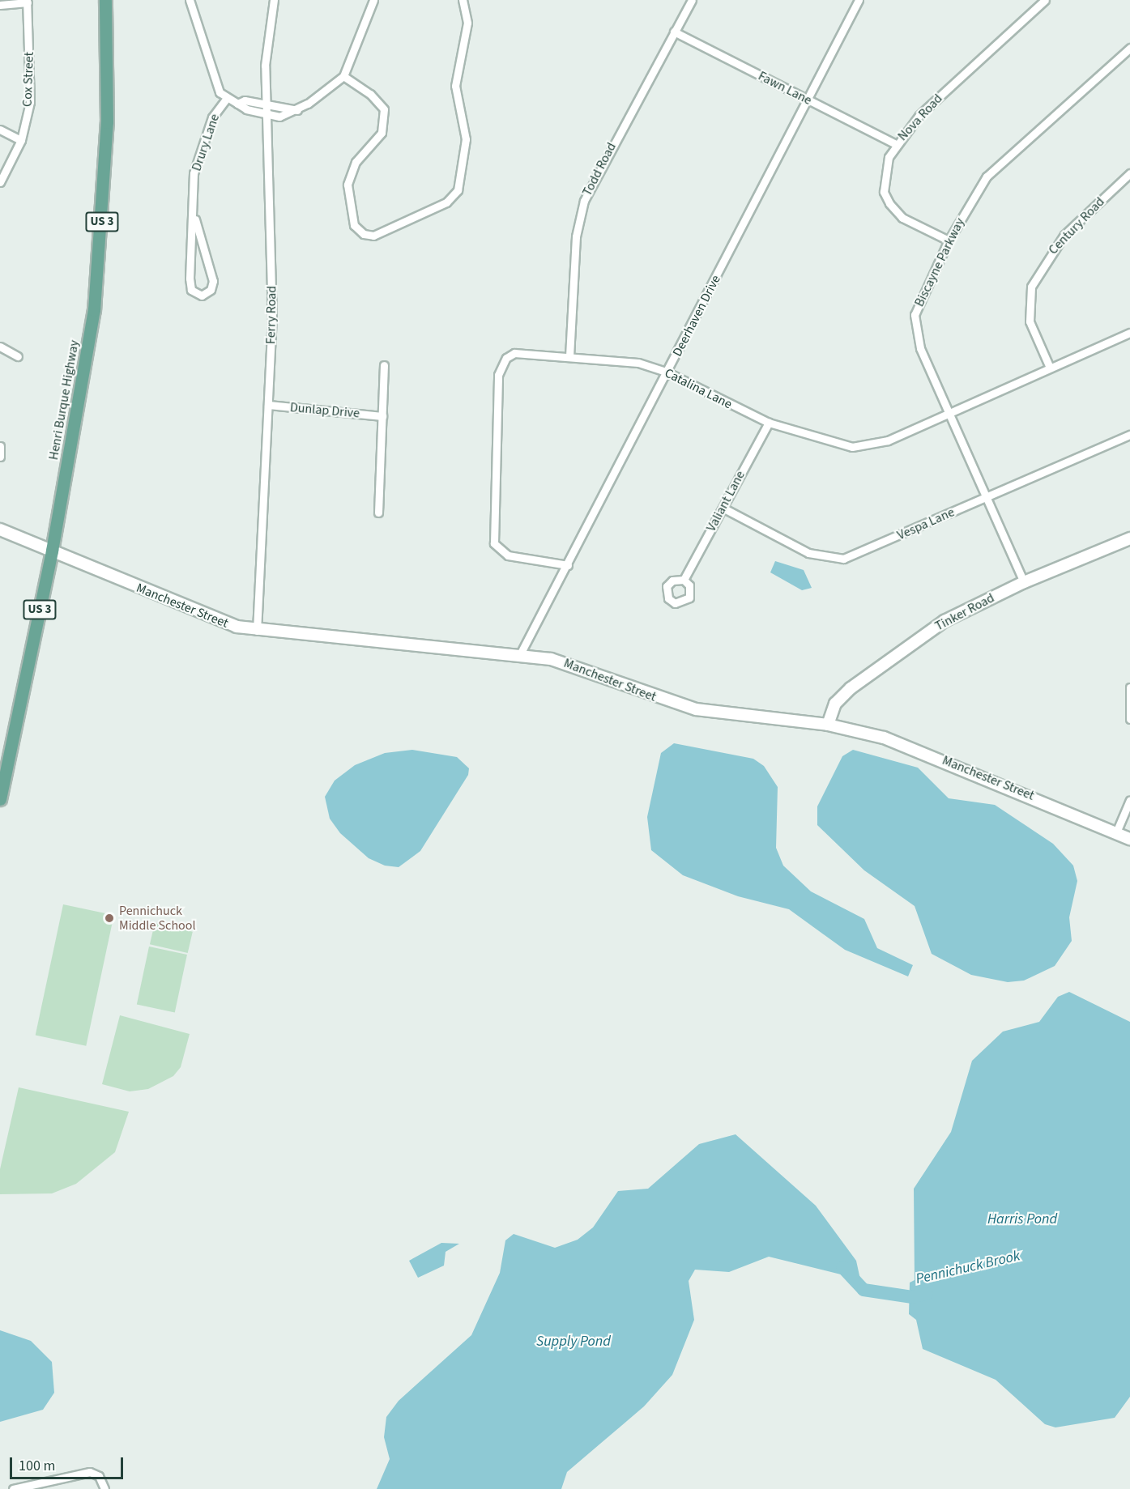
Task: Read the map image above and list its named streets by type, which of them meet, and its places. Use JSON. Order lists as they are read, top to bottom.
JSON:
{
  "streets": {
    "main road": ["US 3", "Henri Burque Highway"],
    "street": [
      "Cox Street",
      "Fawn Lane",
      "Nova Road",
      "Drury Lane",
      "Todd Road",
      "Century Road",
      "Biscayne Parkway",
      "Ferry Road",
      "Deerhaven Drive",
      "Catalina Lane",
      "Dunlap Drive",
      "Valiant Lane",
      "Vespa Lane",
      "Manchester Street",
      "Tinker Road"
    ]
  },
  "crossings": [
    ["Fawn Lane", "Nova Road"],
    ["Fawn Lane", "Todd Road"],
    ["Fawn Lane", "Deerhaven Drive"],
    ["Nova Road", "Biscayne Parkway"],
    ["Todd Road", "Catalina Lane"],
    ["Century Road", "Catalina Lane"],
    ["Biscayne Parkway", "Catalina Lane"],
    ["Biscayne Parkway", "Vespa Lane"],
    ["Biscayne Parkway", "Tinker Road"],
    ["Ferry Road", "Dunlap Drive"],
    ["Ferry Road", "Manchester Street"],
    ["Deerhaven Drive", "Catalina Lane"],
    ["Deerhaven Drive", "Manchester Street"],
    ["Catalina Lane", "Valiant Lane"],
    ["Henri Burque Highway", "Manchester Street"],
    ["Valiant Lane", "Vespa Lane"],
    ["Manchester Street", "Tinker Road"]
  ],
  "water": ["Harris Pond", "Pennichuck Brook", "Supply Pond"],
  "places": ["Pennichuck Middle School"],
  "scale_bar": "100 m"
}
